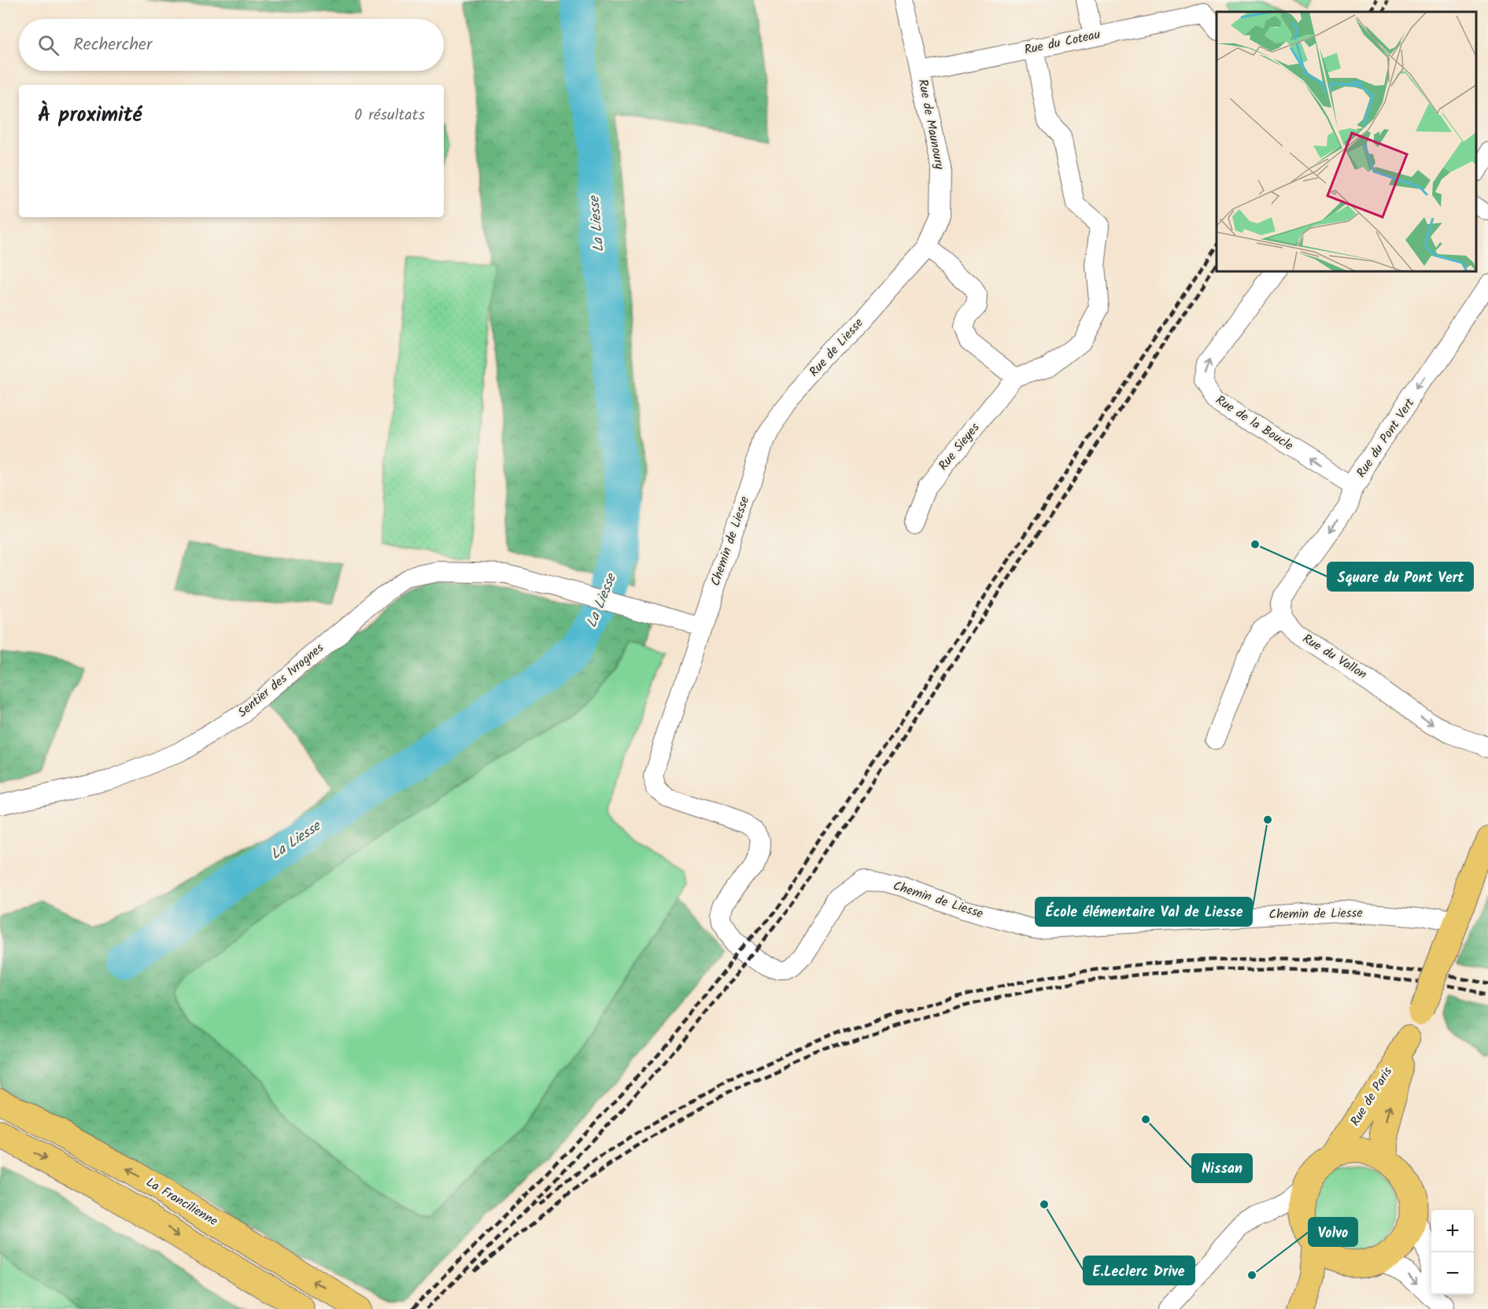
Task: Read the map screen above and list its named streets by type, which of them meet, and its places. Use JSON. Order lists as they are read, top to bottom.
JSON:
{
  "streets": {
    "highway": ["La Francilienne"],
    "main road": ["Rue de Paris"],
    "street": [
      "Rue du Coteau",
      "Rue de Maunoury",
      "Rue de Liesse",
      "Rue de la Boucle",
      "Rue du Pont Vert",
      "Rue Sieyes",
      "Chemin de Liesse",
      "Rue du Vallon",
      "Sentier des Ivrognes"
    ]
  },
  "crossings": [
    ["Rue du Coteau", "Rue de Maunoury"],
    ["Rue de Maunoury", "Rue de Liesse"],
    ["Rue de Liesse", "Chemin de Liesse"],
    ["Rue de la Boucle", "Rue du Pont Vert"],
    ["Rue du Pont Vert", "Rue du Vallon"],
    ["Chemin de Liesse", "Sentier des Ivrognes"],
    ["Chemin de Liesse", "Rue de Paris"]
  ],
  "one_way": ["Rue du Pont Vert", "Rue du Vallon"],
  "water": ["La Liesse"],
  "places": [
    "Square du Pont Vert",
    "École élémentaire Val de Liesse",
    "Nissan",
    "E.Leclerc Drive",
    "Volvo"
  ],
  "page": {
    "search": "Rechercher",
    "heading": ["À proximité", "0 résultats"],
    "map_buttons": ["+", "−"]
  }
}
